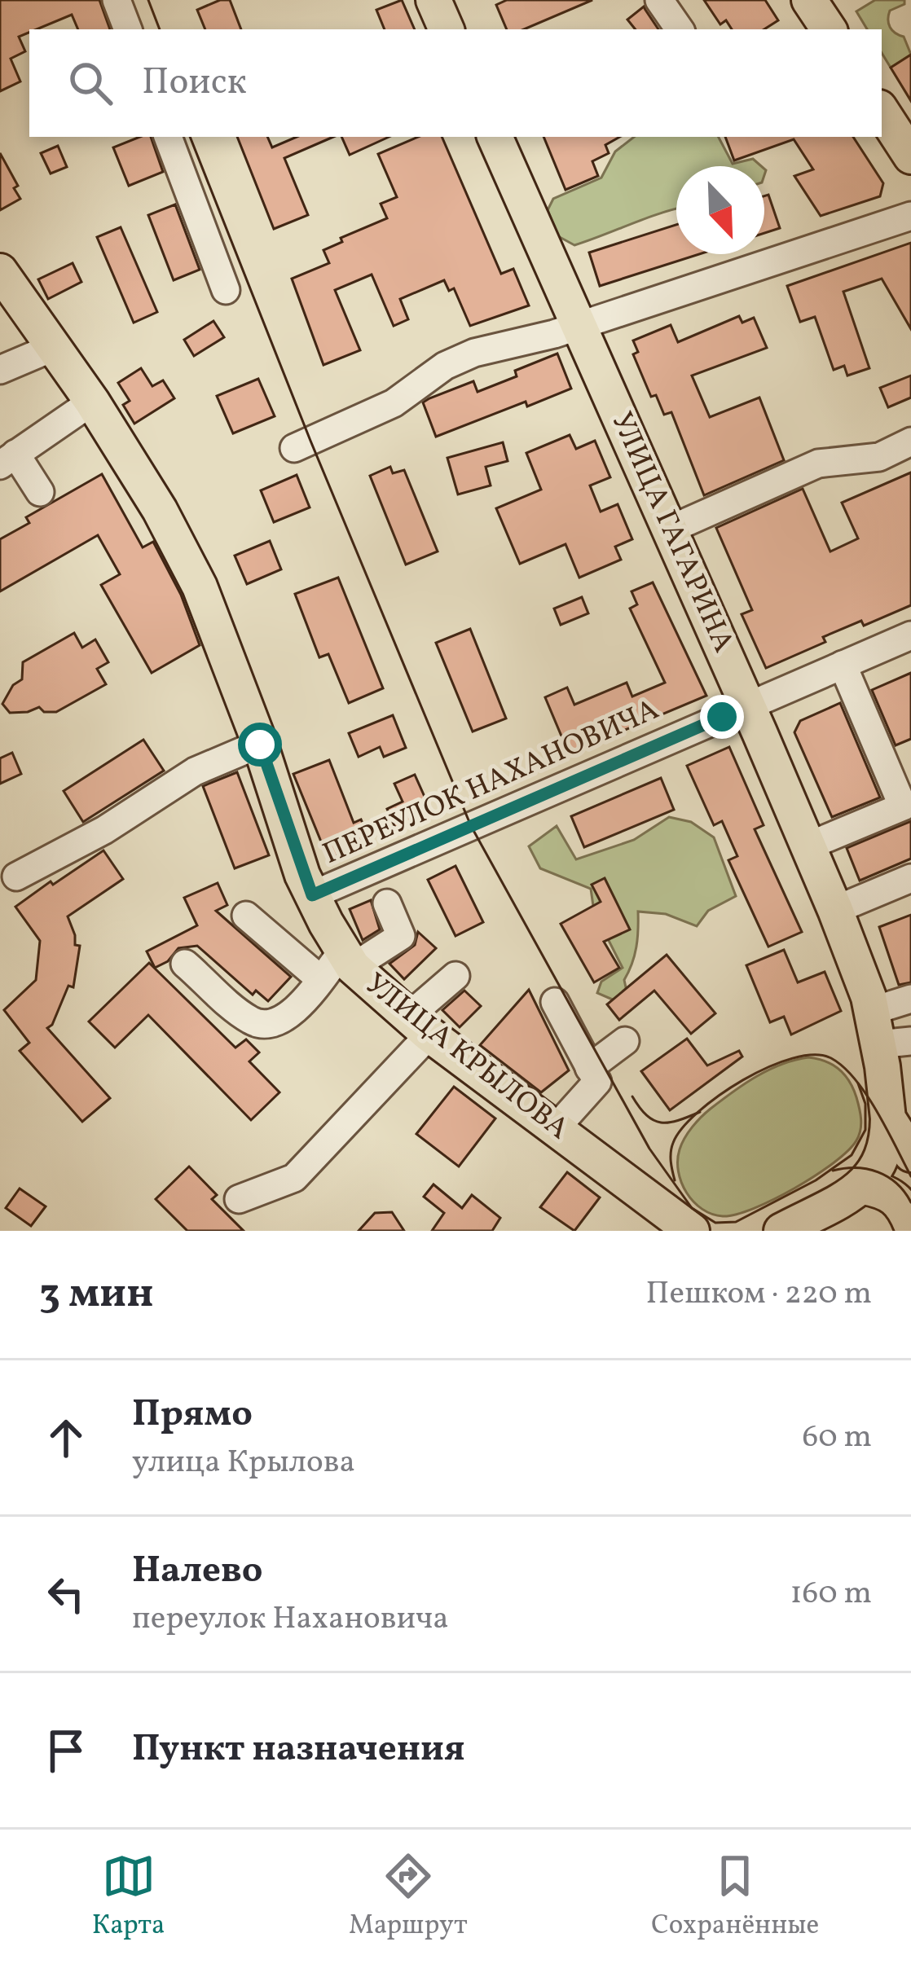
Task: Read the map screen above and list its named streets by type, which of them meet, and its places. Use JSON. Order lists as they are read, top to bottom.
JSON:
{
  "streets": {
    "main road": ["УЛИЦА ГАГАРИНА", "УЛИЦА КРЫЛОВА"],
    "street": ["ПЕРЕУЛОК НАХАНОВИЧА"]
  },
  "crossings": [
    ["УЛИЦА ГАГАРИНА", "ПЕРЕУЛОК НАХАНОВИЧА"],
    ["ПЕРЕУЛОК НАХАНОВИЧА", "УЛИЦА КРЫЛОВА"]
  ],
  "north": "bottom right",
  "page": {
    "search": "Поиск",
    "heading": ["3 мин", "Пешком · 220 m"],
    "list": [
      ["Прямо", "улица Крылова", "60 m"],
      ["Налево", "переулок Нахановича", "160 m"],
      "Пункт назначения"
    ],
    "nav": ["Карта", "Маршрут", "Сохранённые"]
  }
}
